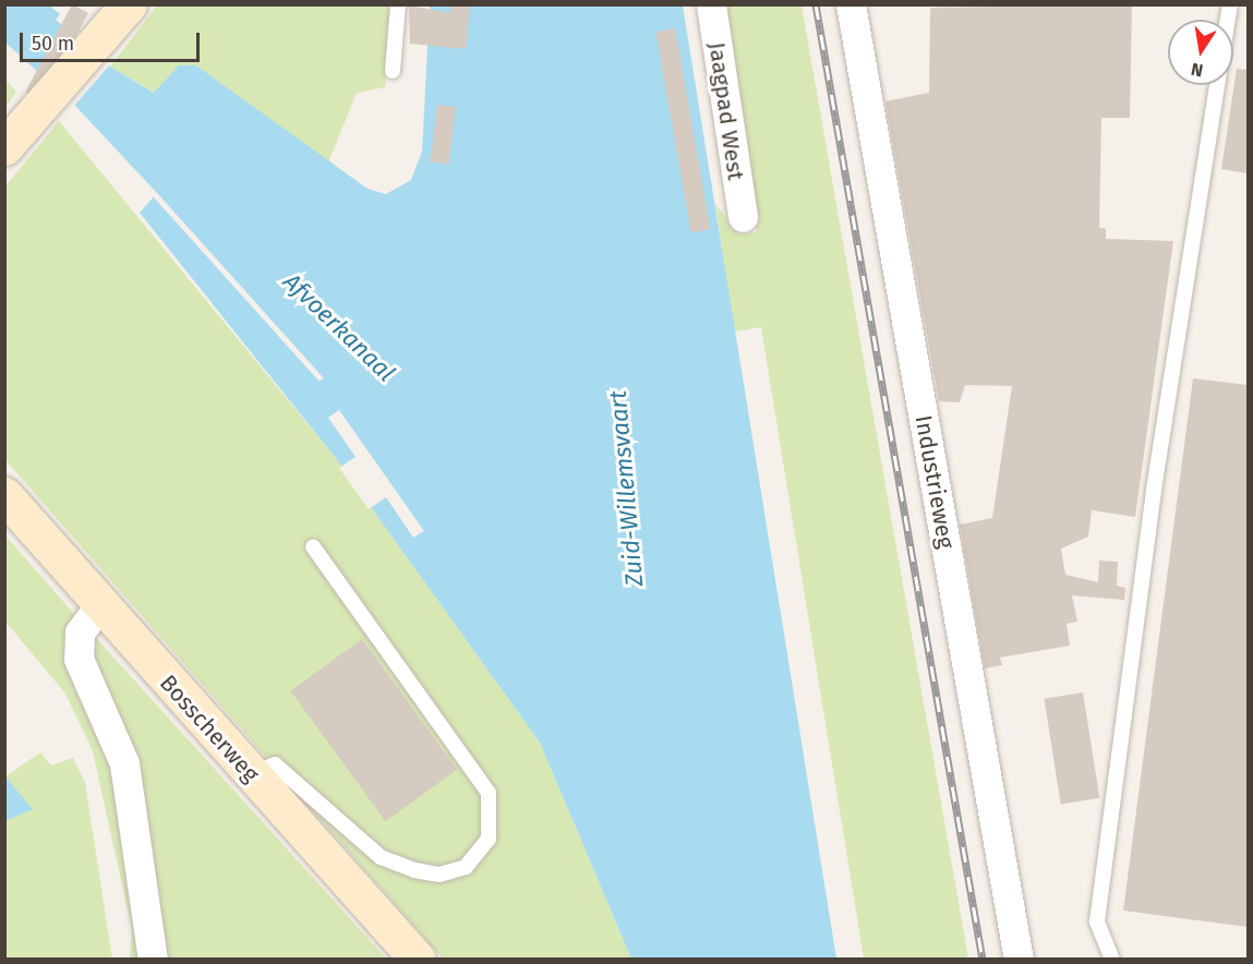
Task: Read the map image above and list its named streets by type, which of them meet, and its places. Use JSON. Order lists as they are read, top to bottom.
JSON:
{
  "streets": {
    "street": ["Jaagpad West", "Industrieweg", "Bosscherweg"]
  },
  "water": ["Afvoerkanaal", "Zuid-Willemsvaart"],
  "scale_bar": "50 m",
  "north": "bottom"
}
